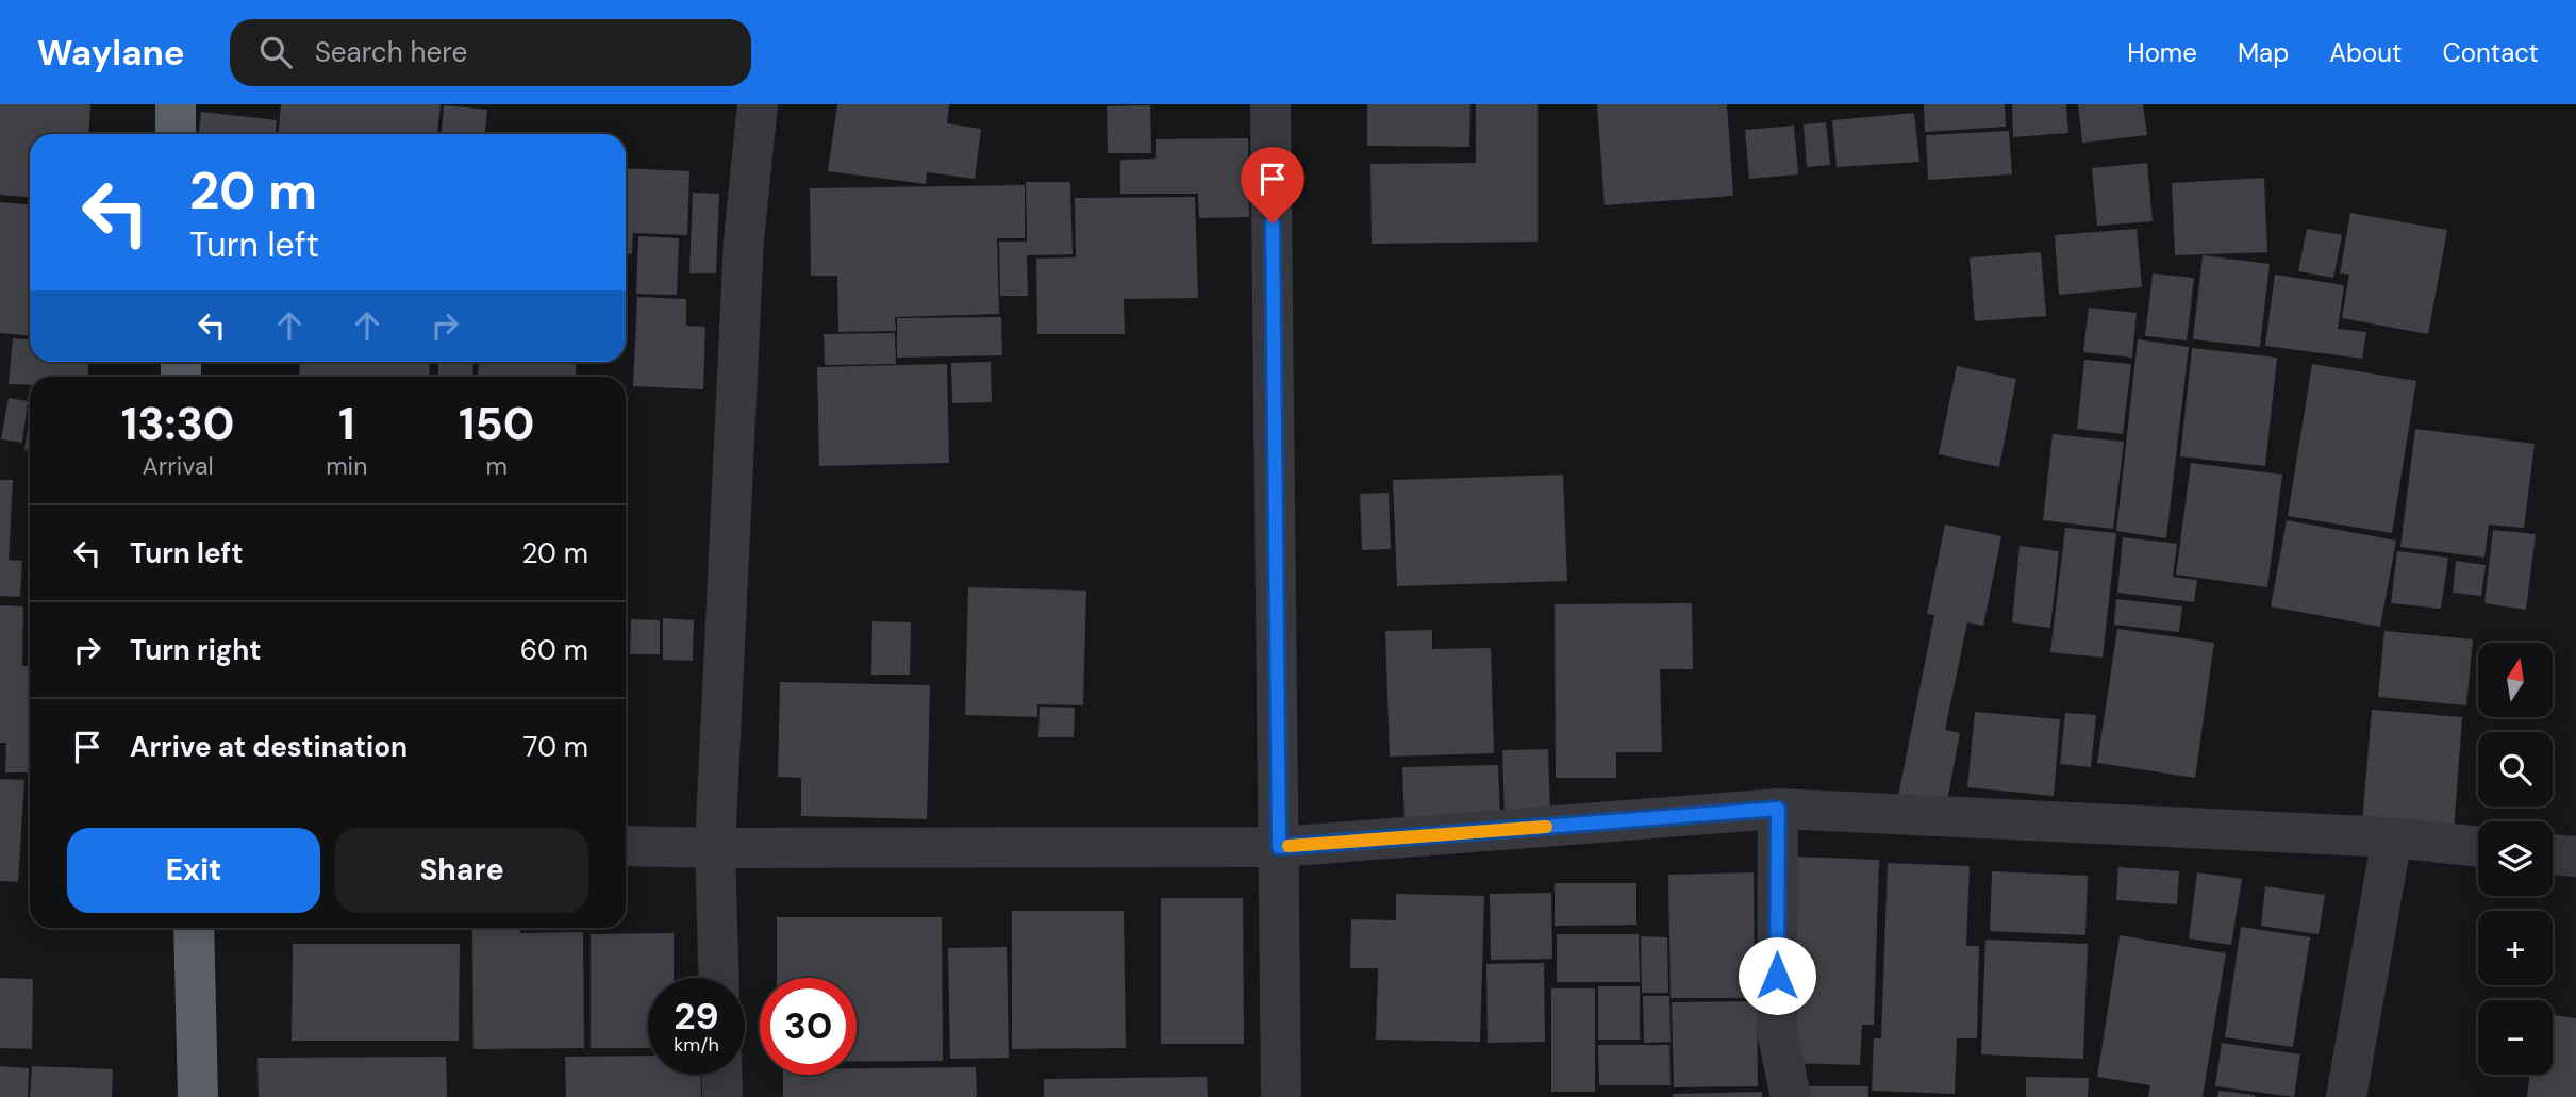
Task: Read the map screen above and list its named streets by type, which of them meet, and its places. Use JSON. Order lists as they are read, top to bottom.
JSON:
{
  "north": "top",
  "page": {
    "header": "Waylane",
    "search": "Search here",
    "nav": [
      "Home",
      "Map",
      "About",
      "Contact"
    ],
    "turn": ["20 m", "Turn left"],
    "eta": [
      "13:30",
      "Arrival",
      "1",
      "min",
      "150",
      "m"
    ],
    "list": [
      {
        "name": "Turn left",
        "value": "20 m"
      },
      {
        "name": "Turn right",
        "value": "60 m"
      },
      {
        "name": "Arrive at destination",
        "value": "70 m"
      }
    ],
    "map_buttons": ["+", "−"],
    "buttons": ["Exit", "Share"],
    "speed": "29 km/h",
    "limit": "30"
  }
}
